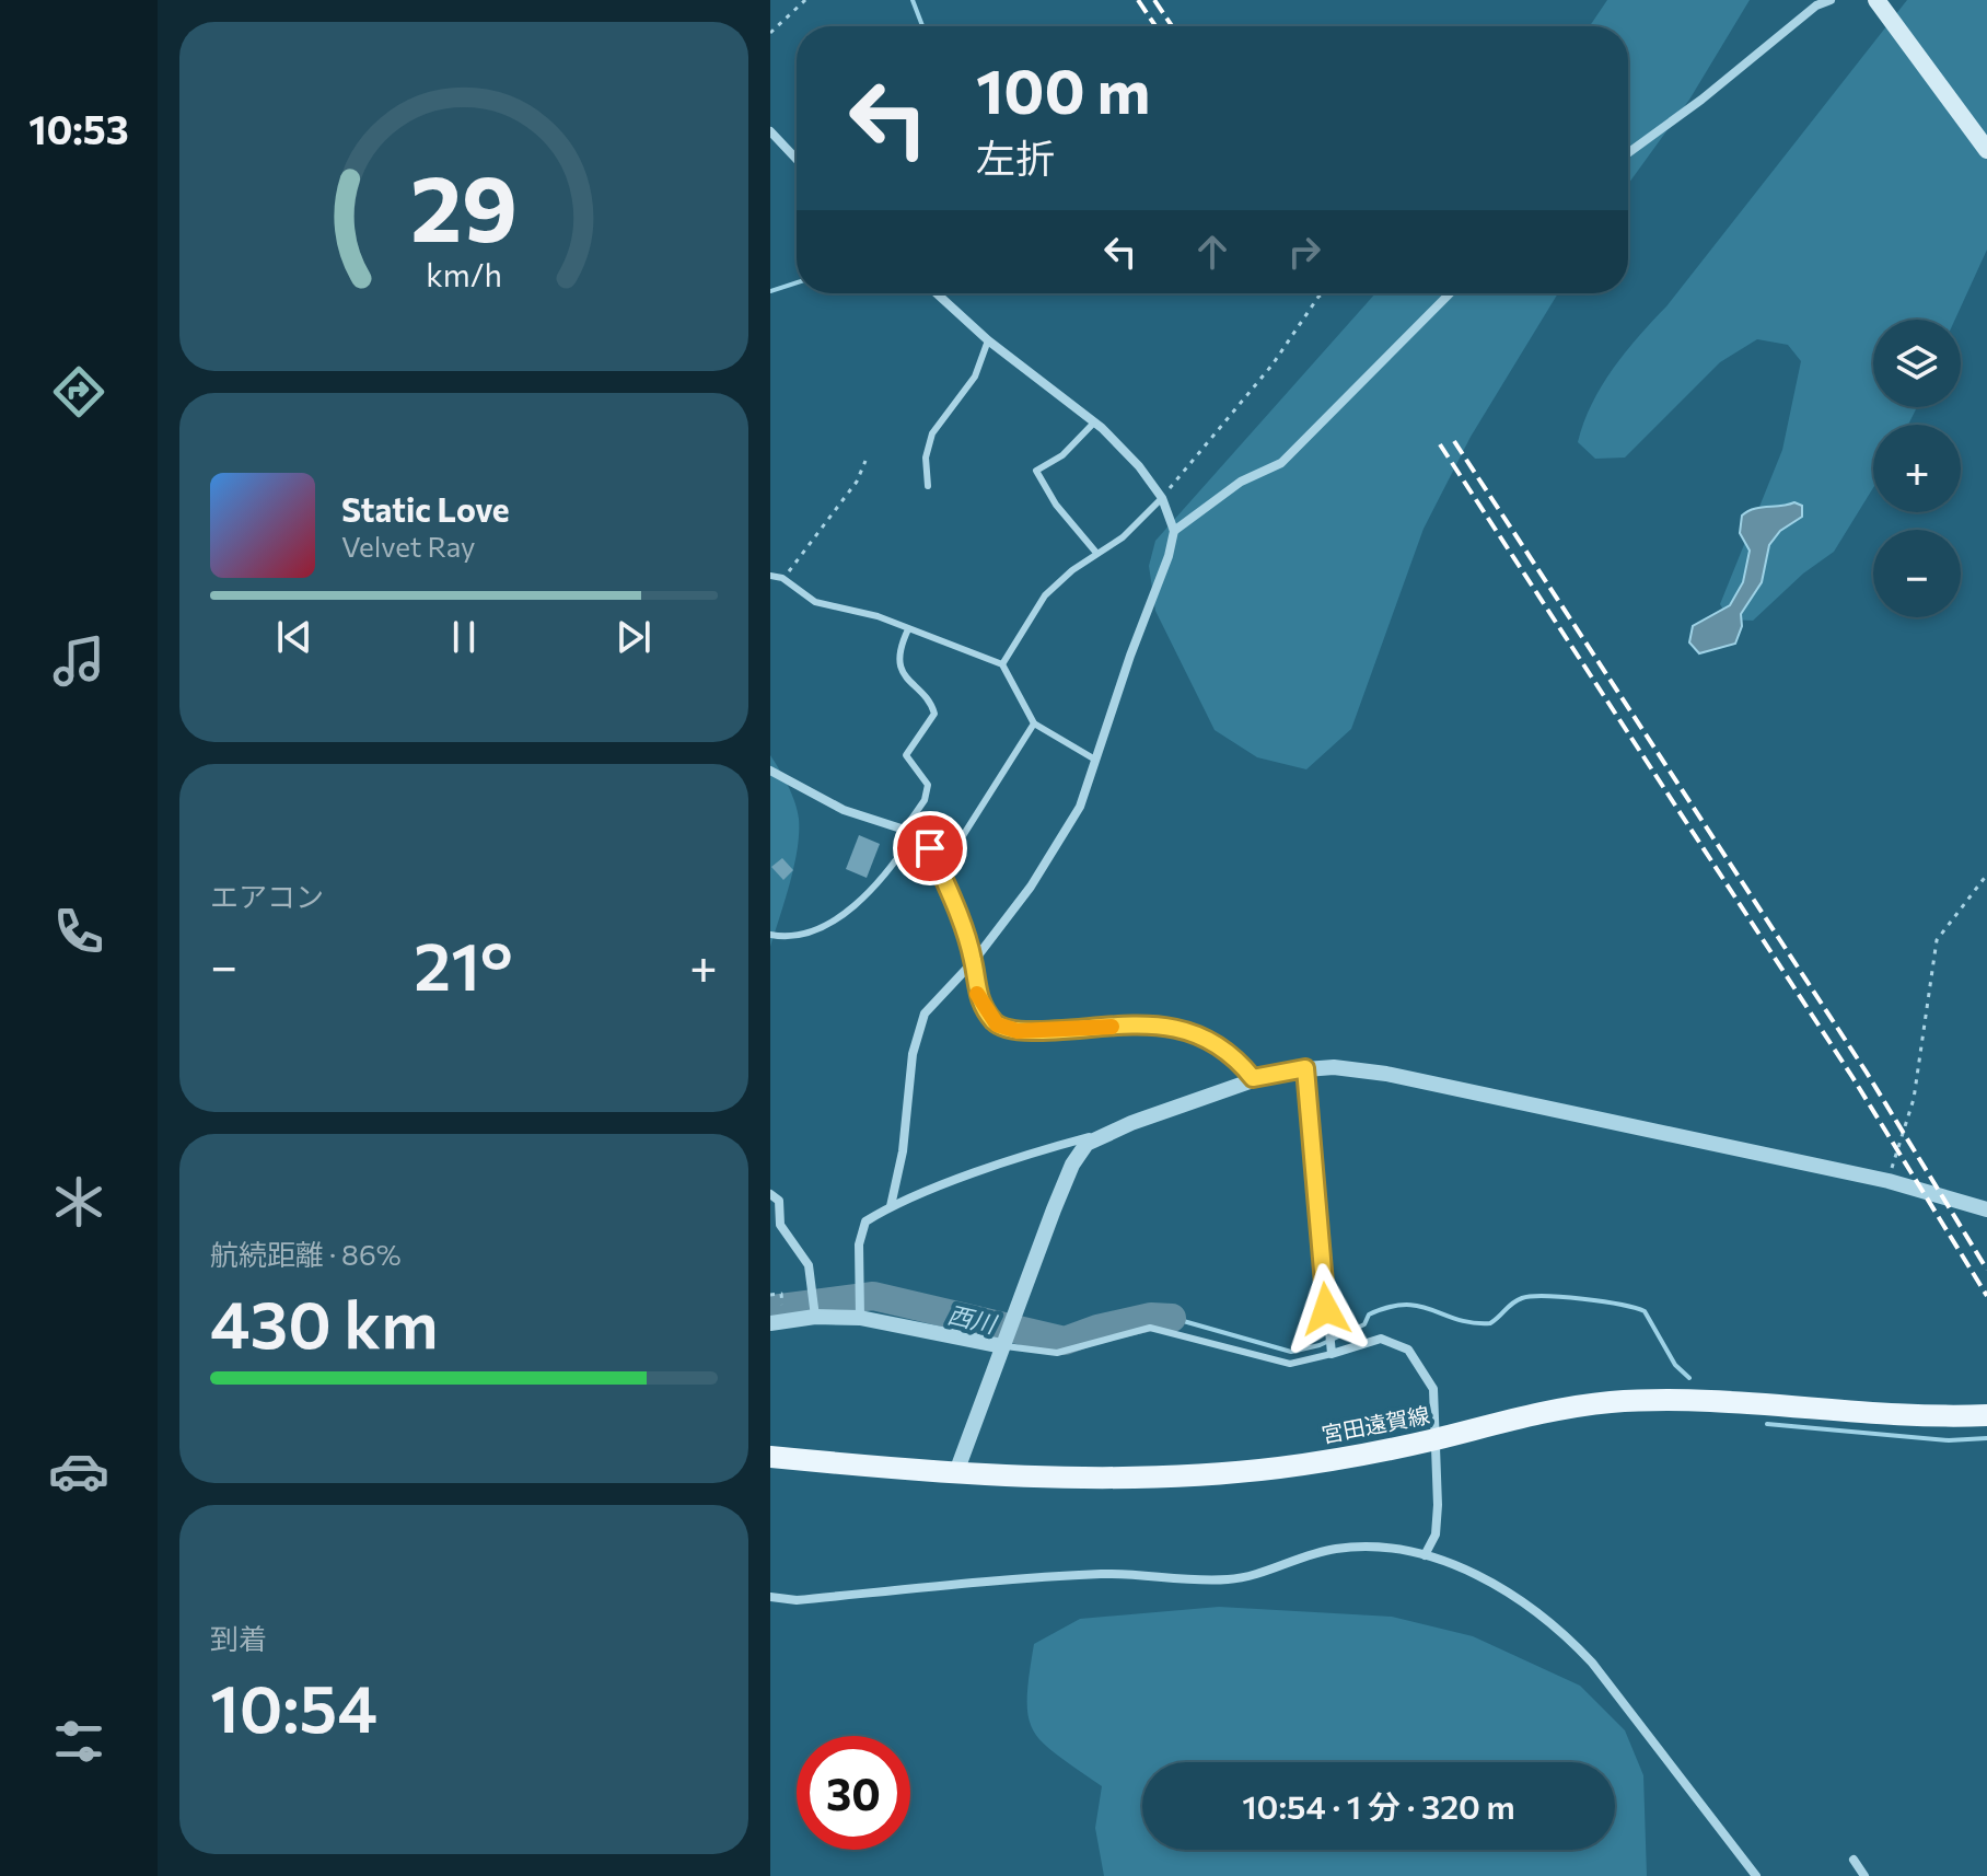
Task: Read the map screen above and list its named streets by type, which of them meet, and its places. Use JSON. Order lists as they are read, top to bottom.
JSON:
{
  "streets": {
    "main road": ["宮田遠賀線"]
  },
  "water": ["西川"],
  "page": {
    "tabs": "10:53",
    "turn": ["100 m", "左折"],
    "map_buttons": ["+", "−"],
    "song": ["Static Love", "Velvet Ray"],
    "tile": [
      "エアコン",
      ["航続距離 · 86%", "430 km"],
      ["到着", "10:54"]
    ],
    "heat": ["−", "21°", "+"],
    "limit": "30",
    "trip": "10:54 · 1 分 · 320 m",
    "gauge": ["29", "km/h"]
  }
}
